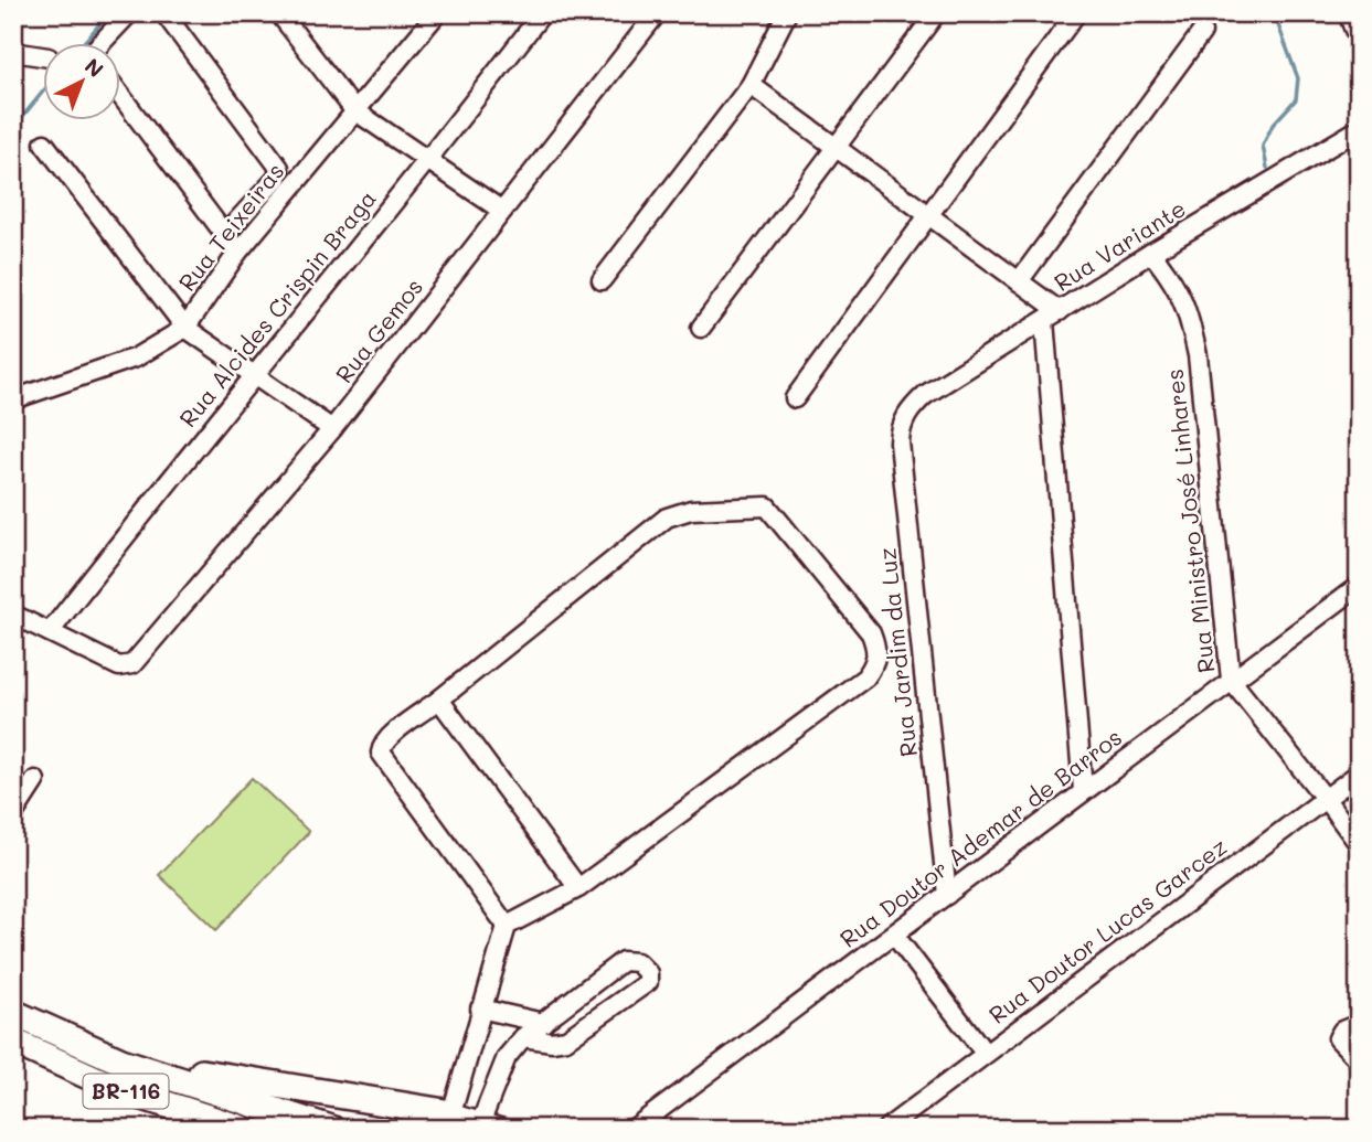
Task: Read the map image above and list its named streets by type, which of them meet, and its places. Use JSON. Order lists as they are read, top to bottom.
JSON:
{
  "streets": {
    "highway": ["BR-116"],
    "street": [
      "Rua Teixeiras",
      "Rua Variante",
      "Rua Alcides Crispin Braga",
      "Rua Gemos",
      "Rua Ministro José Linhares",
      "Rua Jardim da Luz",
      "Rua Doutor Ademar de Barros",
      "Rua Doutor Lucas Garcez"
    ]
  },
  "crossings": [
    ["Rua Variante", "Rua Ministro José Linhares"],
    ["Rua Variante", "Rua Jardim da Luz"],
    ["Rua Alcides Crispin Braga", "Rua Gemos"],
    ["Rua Ministro José Linhares", "Rua Doutor Ademar de Barros"],
    ["Rua Ministro José Linhares", "Rua Doutor Lucas Garcez"],
    ["Rua Jardim da Luz", "Rua Doutor Ademar de Barros"]
  ],
  "north": "top right"
}
